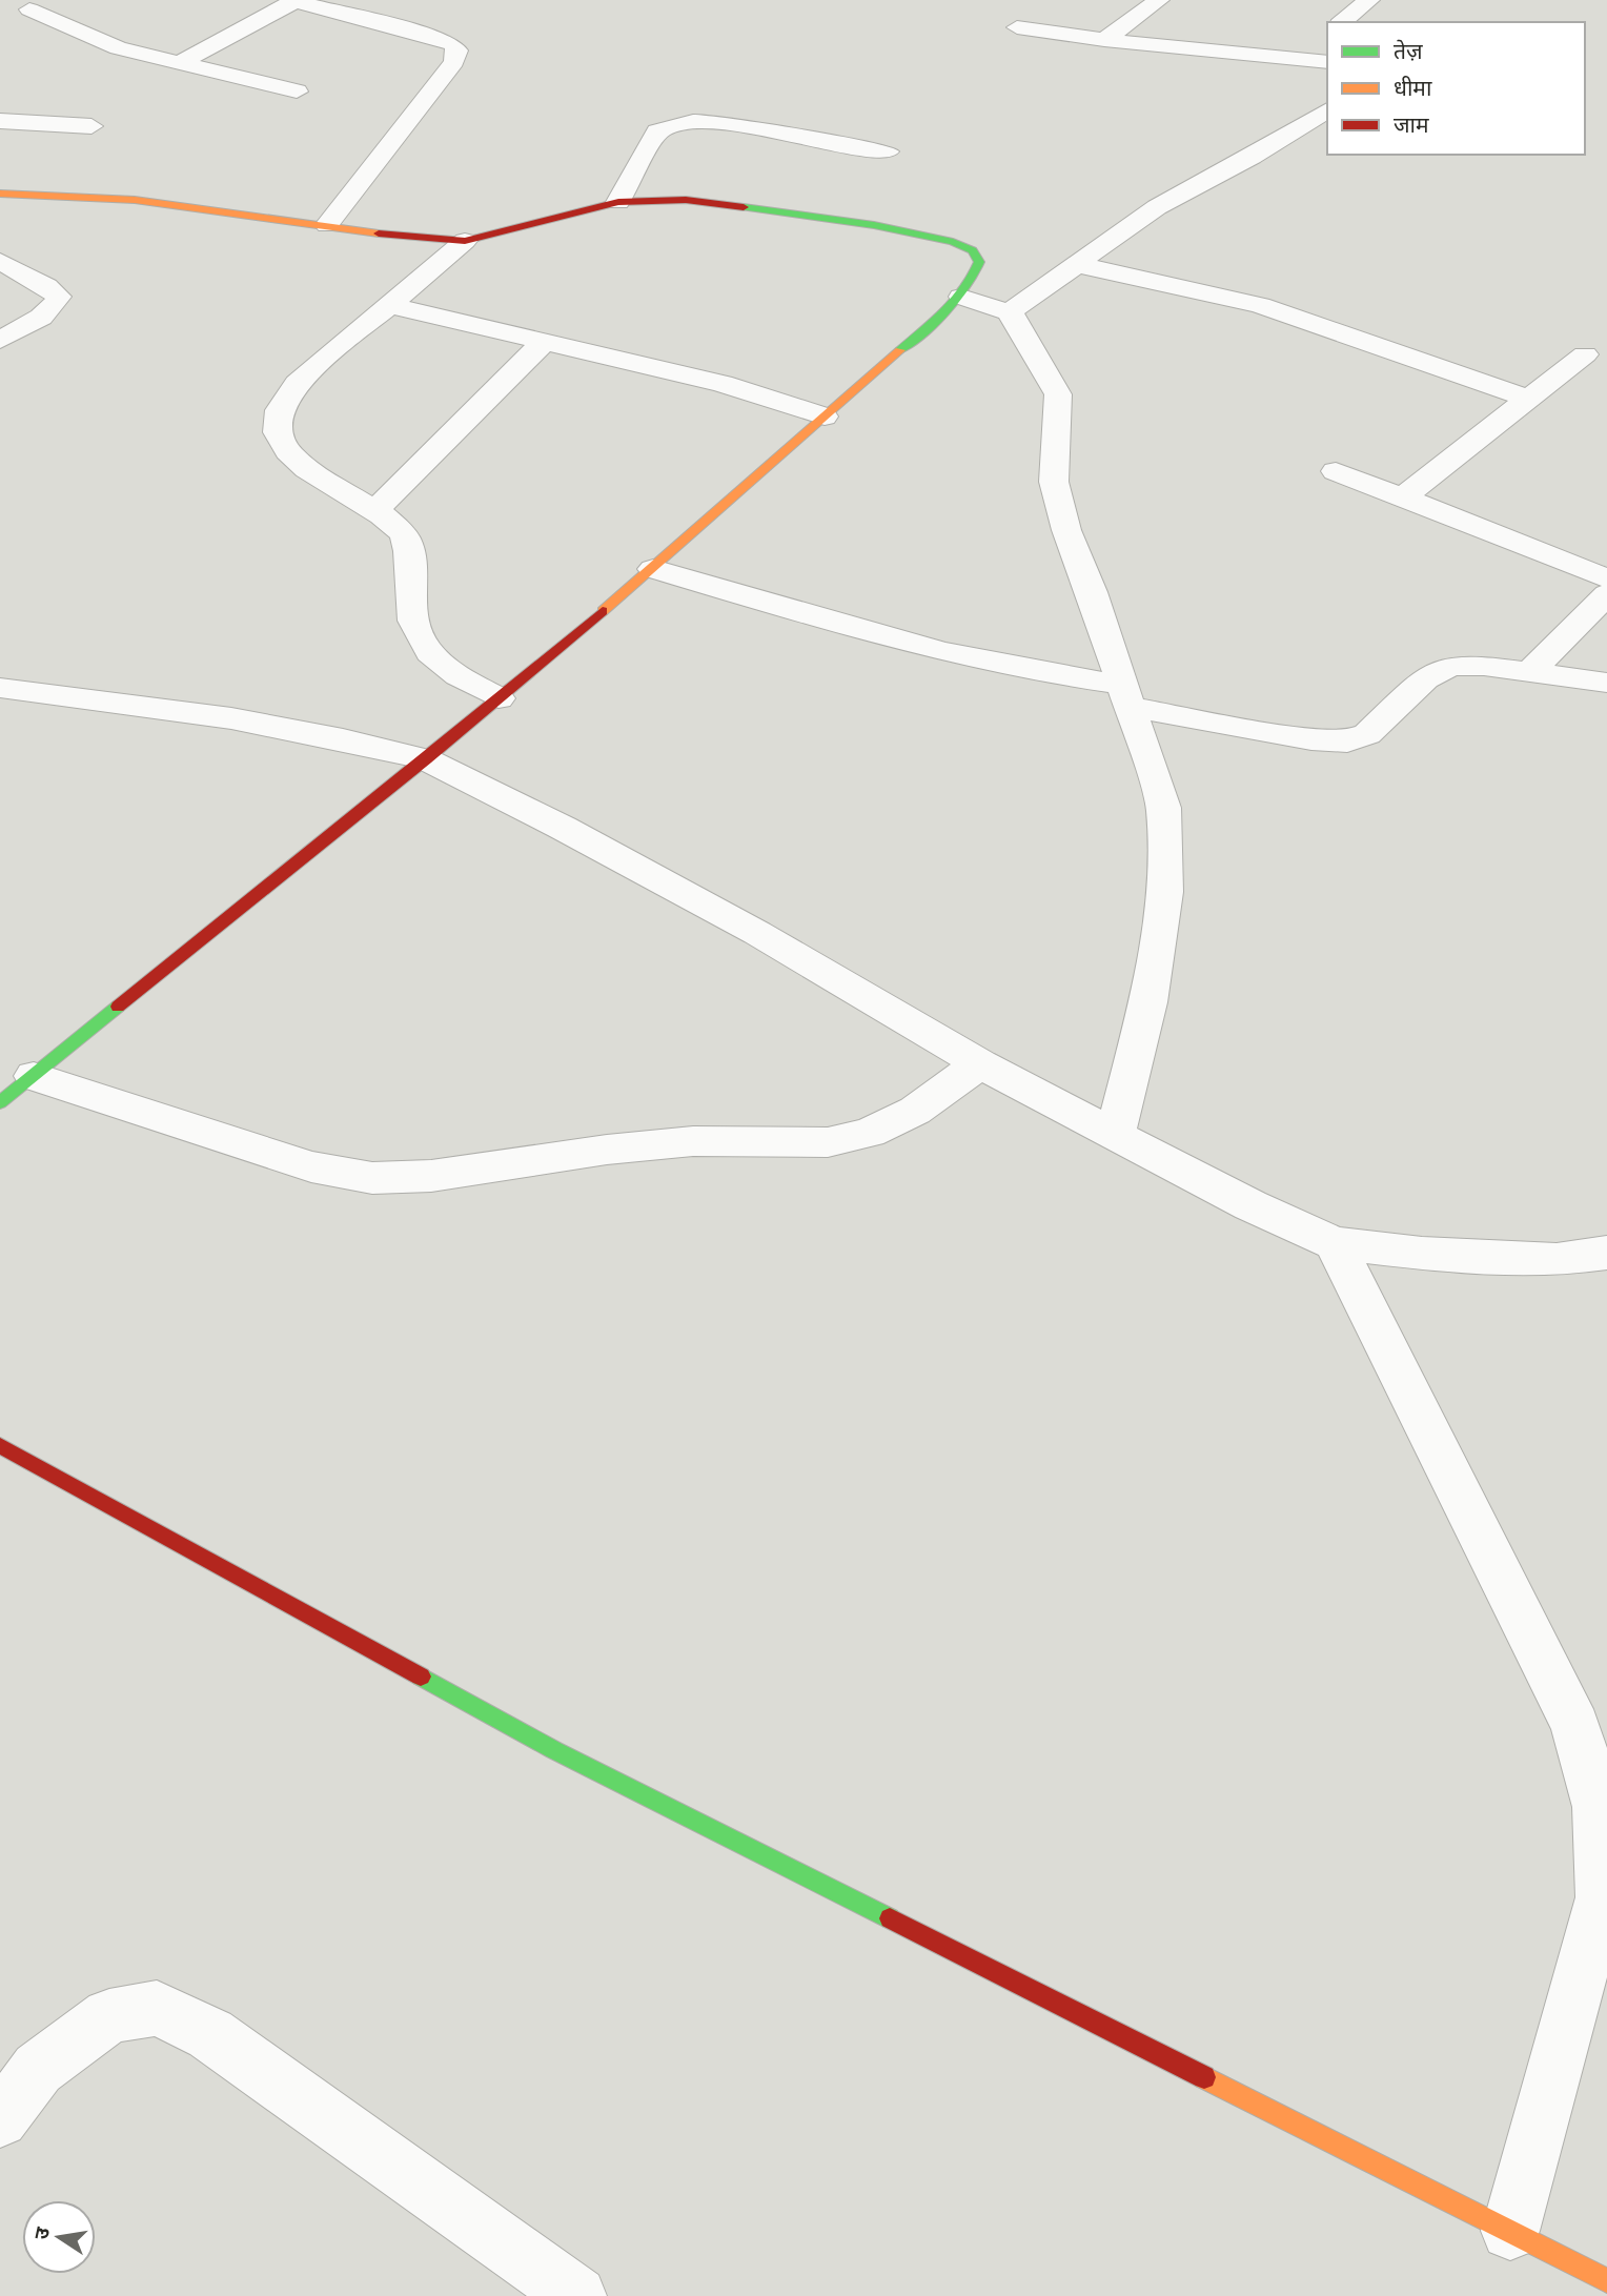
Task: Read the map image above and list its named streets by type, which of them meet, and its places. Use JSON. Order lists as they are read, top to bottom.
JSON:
{
  "legend": ["तेज़", "धीमा", "जाम"],
  "north": "left"
}
